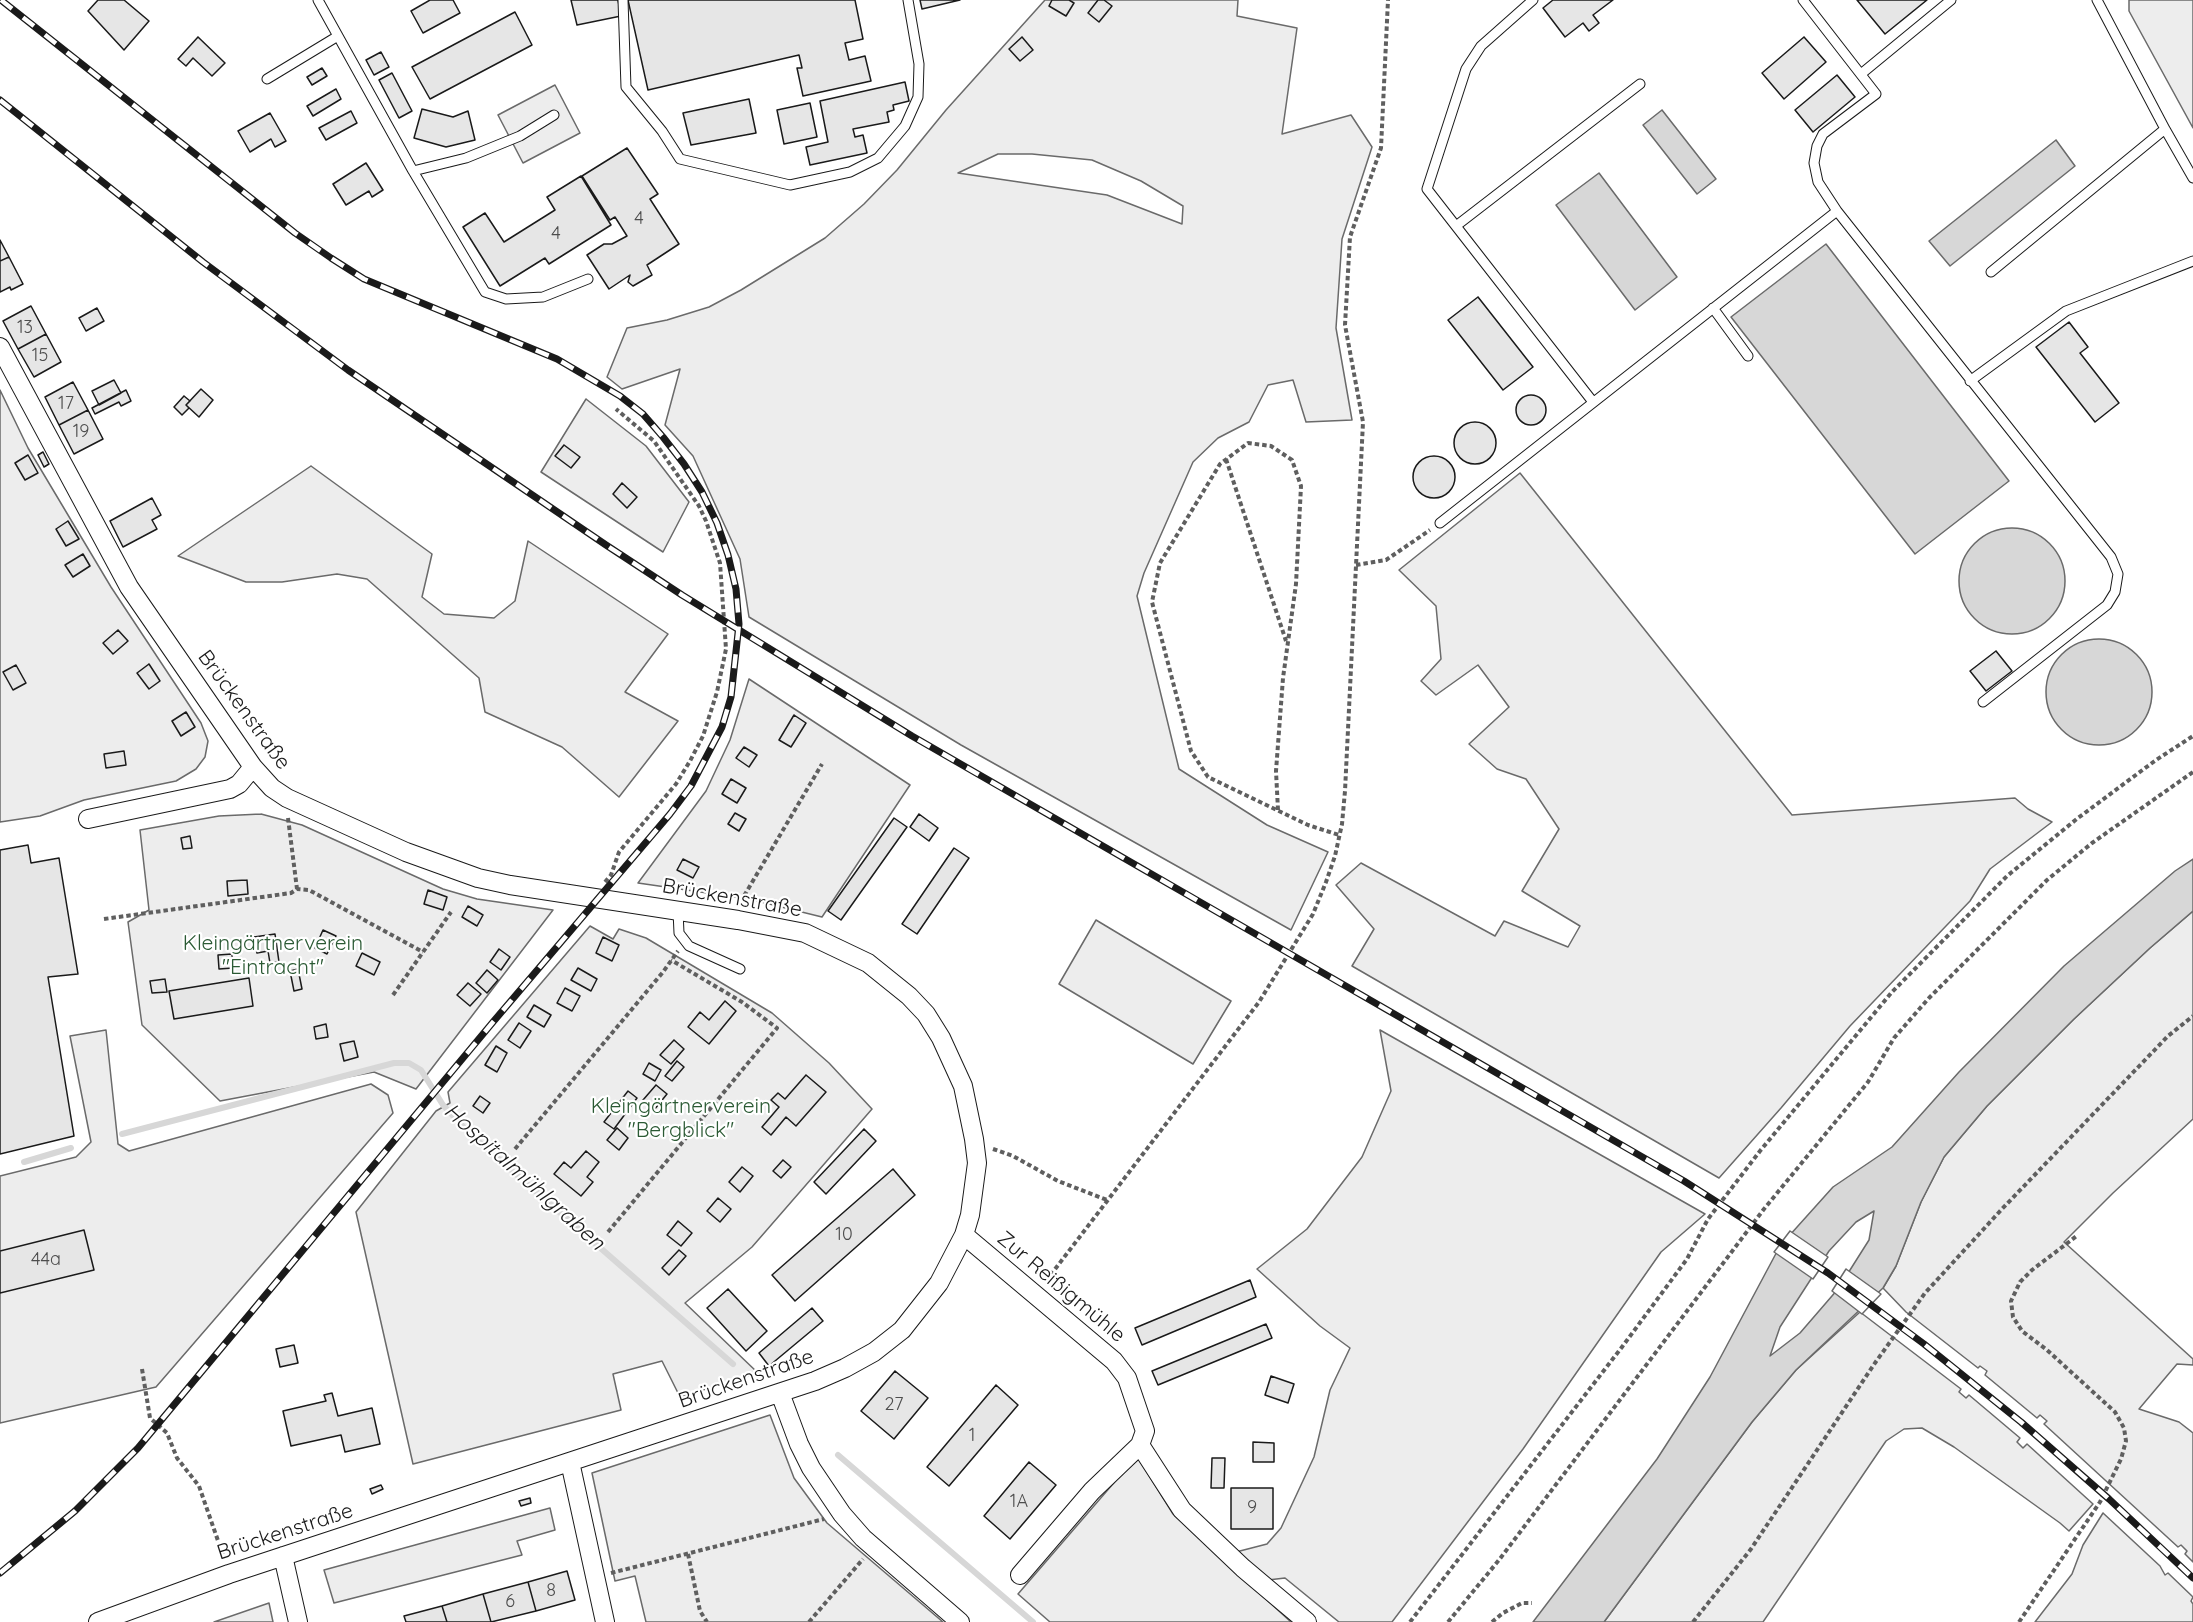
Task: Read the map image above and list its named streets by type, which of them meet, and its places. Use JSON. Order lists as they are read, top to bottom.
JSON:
{
  "streets": {
    "street": ["Brückenstraße", "Zur Reißigmühle"]
  },
  "crossings": [
    ["Brückenstraße", "Zur Reißigmühle"]
  ],
  "water": ["Hospitalmühlgraben"],
  "parks": ["Kleingärtnerverein \"Eintracht\"", "Kleingärtnerverein \"Bergblick\""],
  "house_numbers": [
    "4",
    "4",
    "13",
    "15",
    "17",
    "19",
    "10",
    "44a",
    "27",
    "1",
    "1A",
    "9",
    "8",
    "6"
  ]
}
